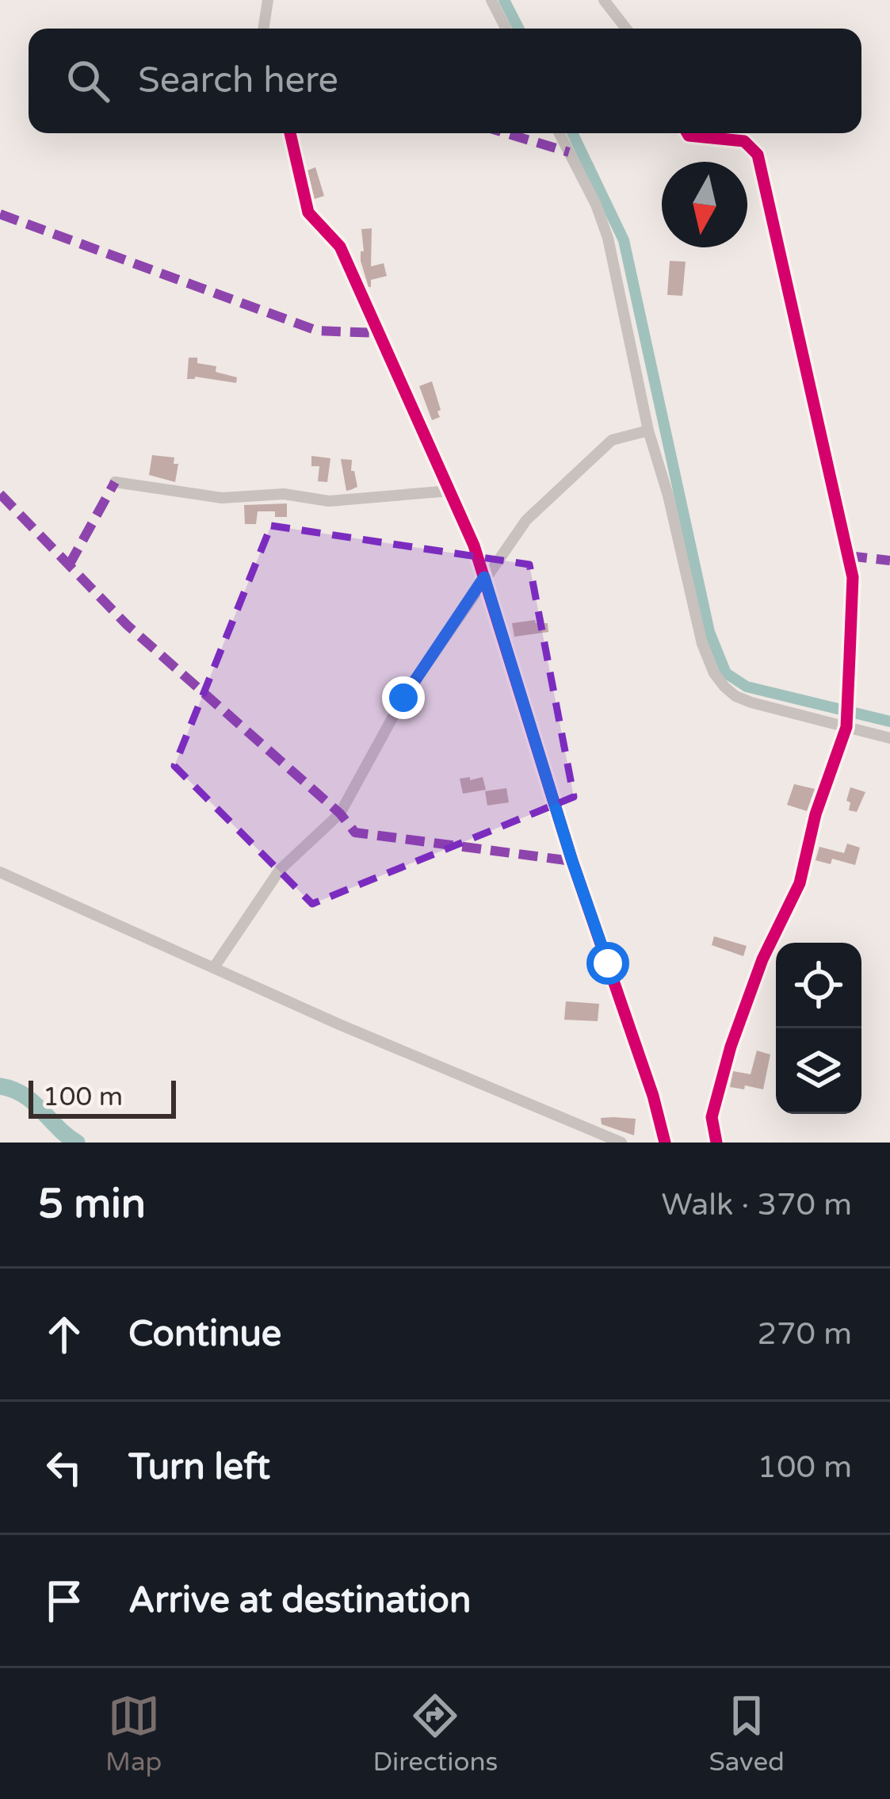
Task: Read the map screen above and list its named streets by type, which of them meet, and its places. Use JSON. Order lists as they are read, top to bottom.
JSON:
{
  "scale_bar": "100 m",
  "north": "bottom",
  "page": {
    "search": "Search here",
    "scale": "100 m",
    "heading": ["5 min", "Walk · 370 m"],
    "list": [
      ["Continue", "270 m"],
      ["Turn left", "100 m"],
      "Arrive at destination"
    ],
    "nav": ["Map", "Directions", "Saved"]
  }
}
